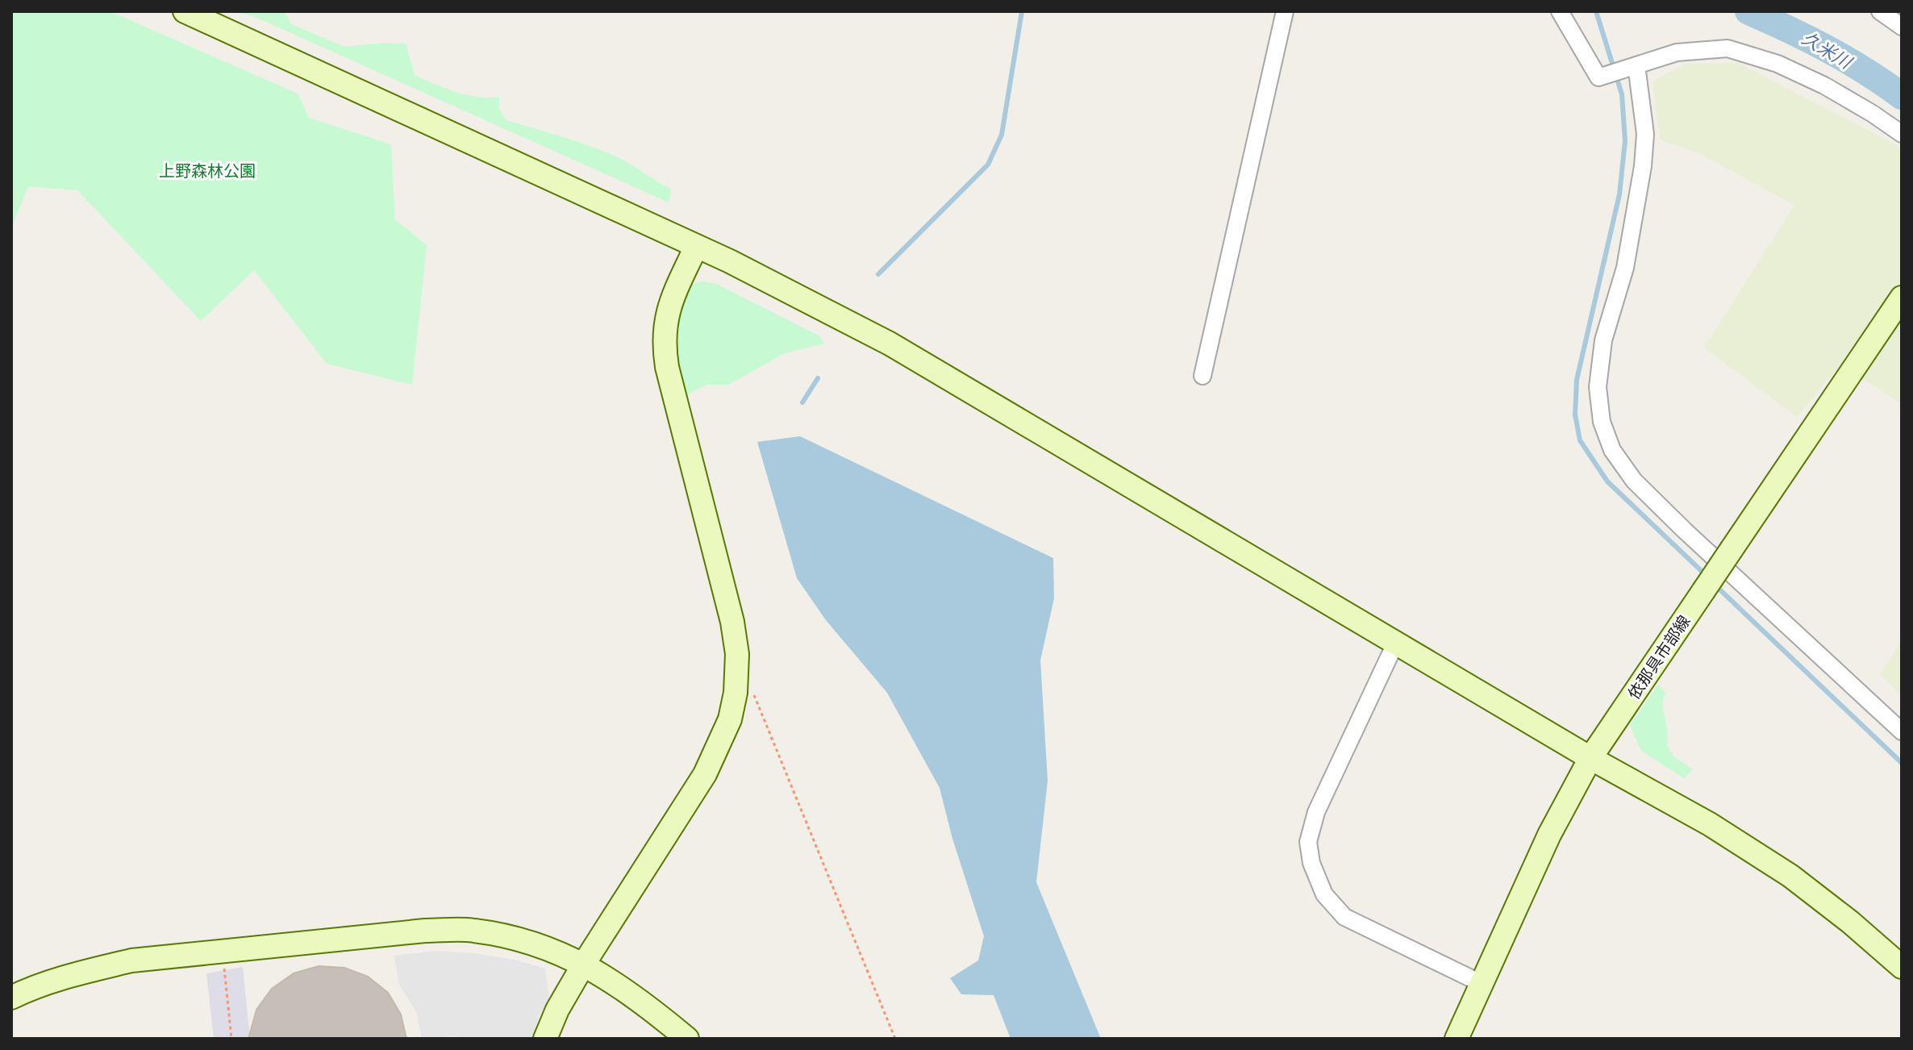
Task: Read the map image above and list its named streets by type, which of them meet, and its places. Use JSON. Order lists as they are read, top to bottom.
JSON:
{
  "streets": {
    "street": ["依那具市部線"]
  },
  "water": ["久米川"],
  "parks": ["上野森林公園"]
}
